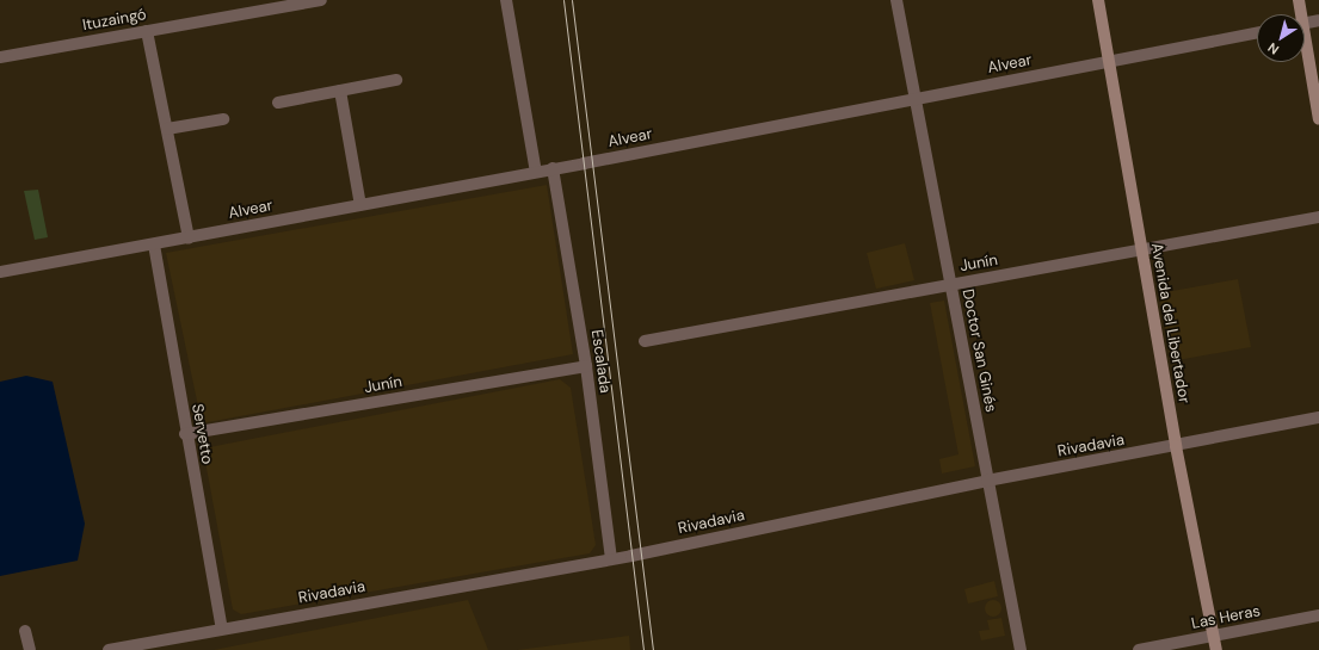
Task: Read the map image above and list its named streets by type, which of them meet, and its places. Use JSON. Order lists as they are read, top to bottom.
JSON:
{
  "streets": {
    "main road": ["Avenida del Libertador"],
    "street": [
      "Ituzaingó",
      "Alvear",
      "Junín",
      "Doctor San Ginés",
      "Escalada",
      "Servetto",
      "Rivadavia",
      "Las Heras"
    ]
  },
  "crossings": [
    ["Alvear", "Avenida del Libertador"],
    ["Alvear", "Doctor San Ginés"],
    ["Alvear", "Escalada"],
    ["Alvear", "Servetto"],
    ["Junín", "Avenida del Libertador"],
    ["Junín", "Doctor San Ginés"],
    ["Junín", "Escalada"],
    ["Junín", "Servetto"],
    ["Avenida del Libertador", "Rivadavia"],
    ["Avenida del Libertador", "Las Heras"],
    ["Doctor San Ginés", "Rivadavia"],
    ["Escalada", "Rivadavia"],
    ["Servetto", "Rivadavia"]
  ],
  "north": "bottom left"
}
